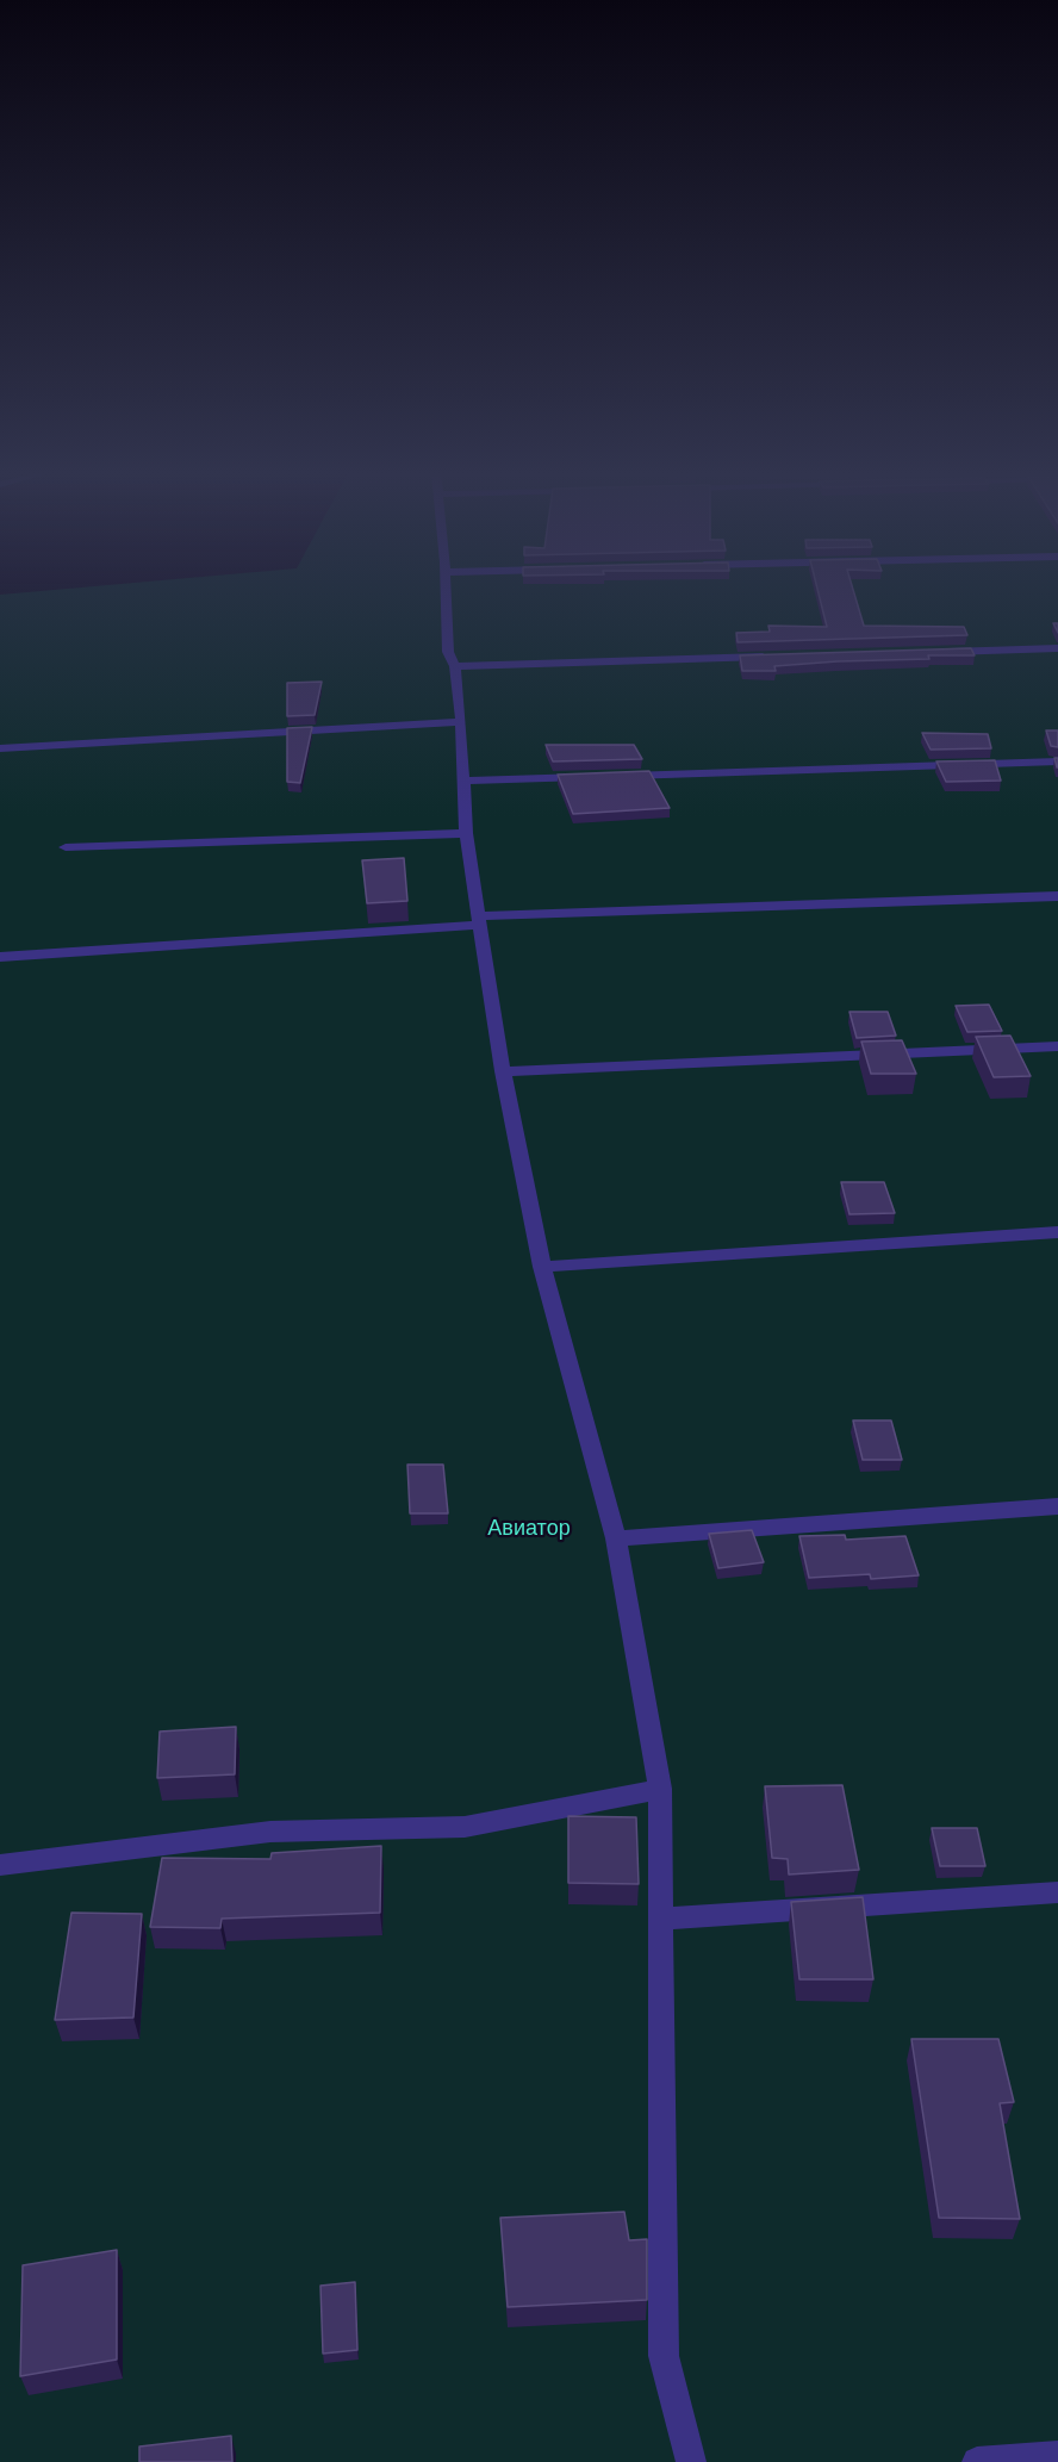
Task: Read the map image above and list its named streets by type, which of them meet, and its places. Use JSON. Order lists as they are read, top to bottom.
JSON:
{
  "parks": ["Авиатор"]
}
